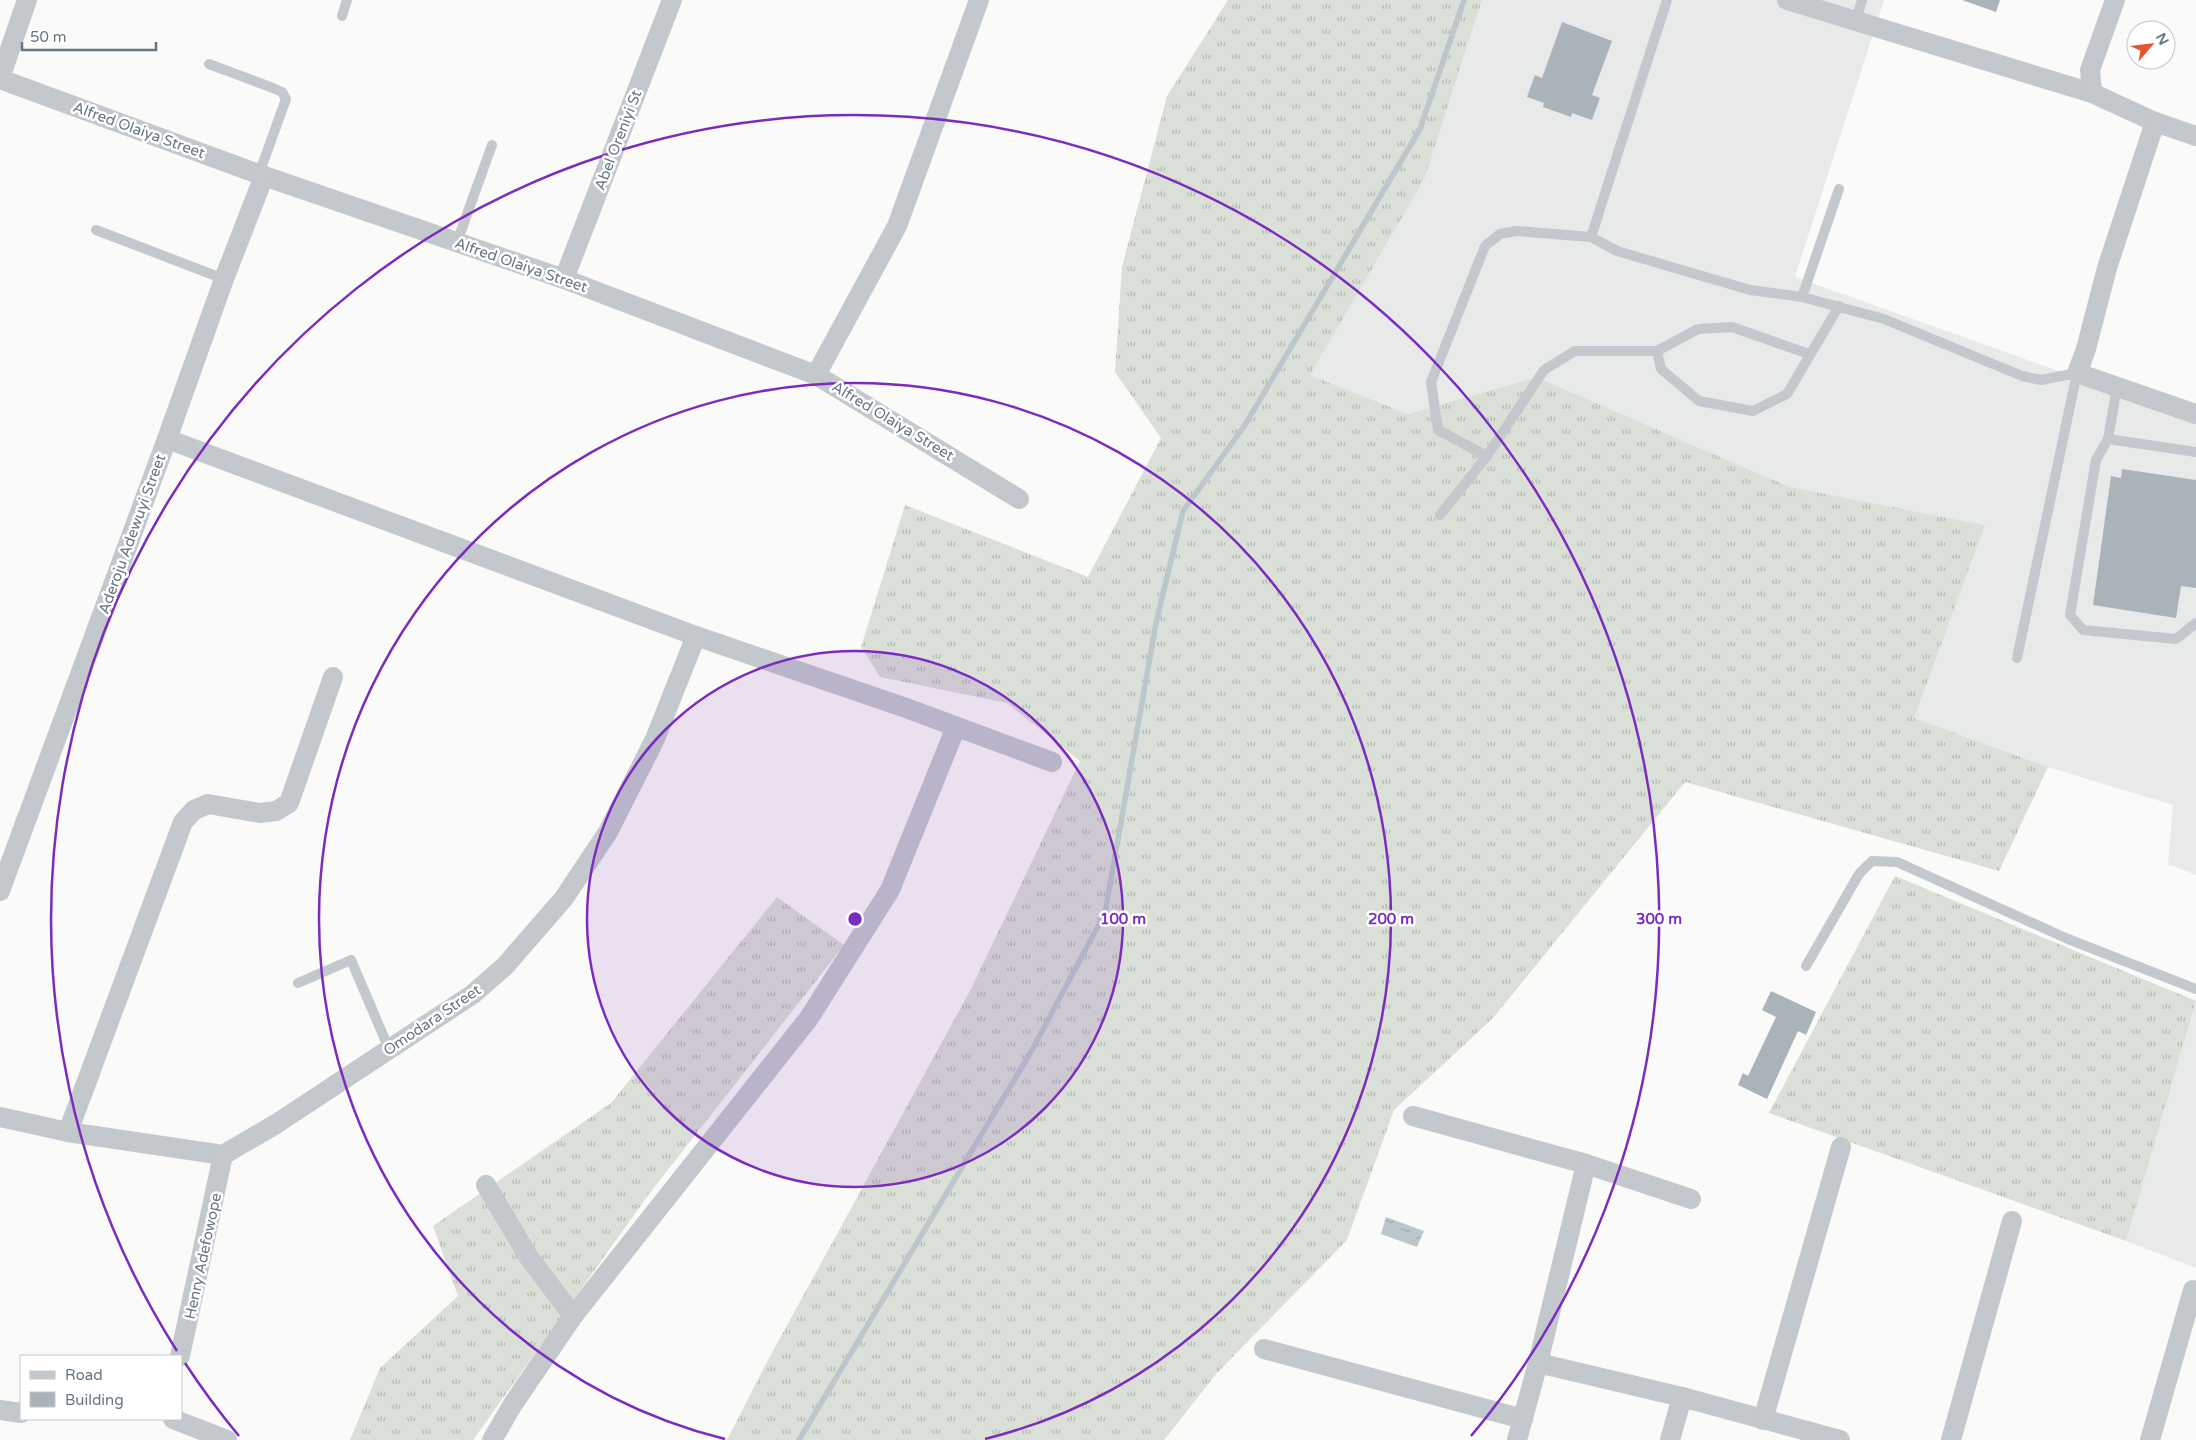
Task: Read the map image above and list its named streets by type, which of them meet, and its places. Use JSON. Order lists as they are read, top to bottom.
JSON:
{
  "streets": {
    "street": [
      "Alfred Olaiya Street",
      "Abel Oreniyi St",
      "Aderoju Adewuyi Street",
      "Omodara Street",
      "Henry Adefowope"
    ]
  },
  "crossings": [
    ["Alfred Olaiya Street", "Abel Oreniyi St"],
    ["Alfred Olaiya Street", "Aderoju Adewuyi Street"],
    ["Omodara Street", "Henry Adefowope"]
  ],
  "legend": ["Road", "Building"],
  "scale_bar": "50 m",
  "north": "top right",
  "rings": ["100 m", "200 m", "300 m"]
}
